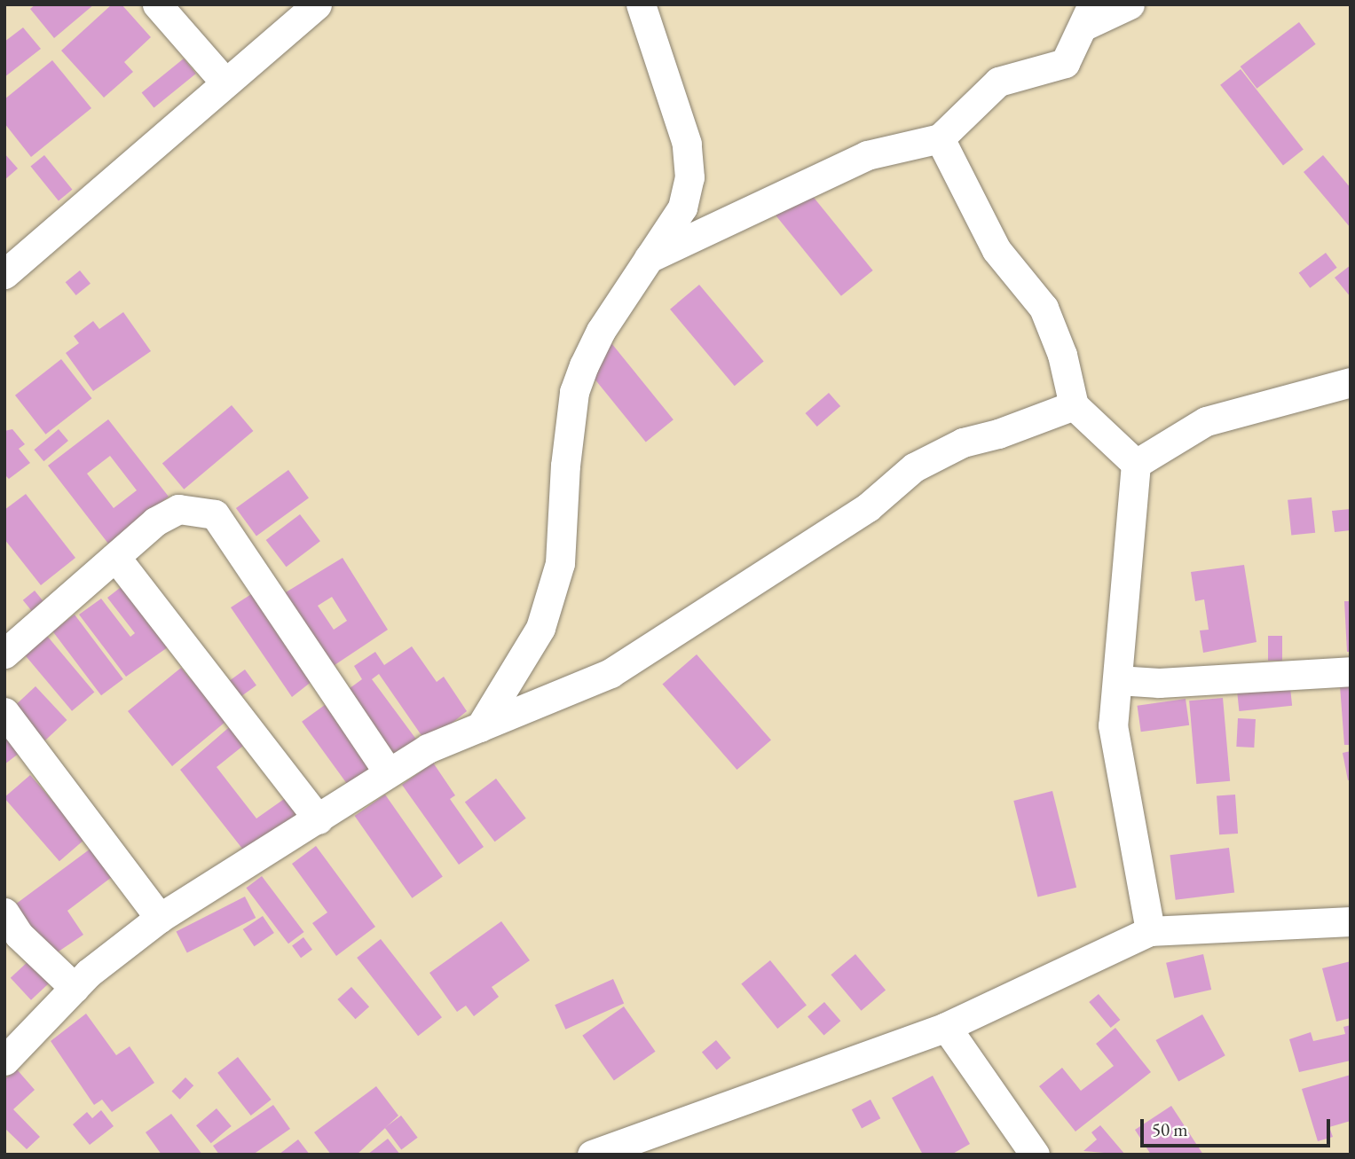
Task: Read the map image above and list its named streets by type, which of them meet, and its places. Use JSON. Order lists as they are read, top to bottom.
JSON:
{
  "scale_bar": "50 m"
}
